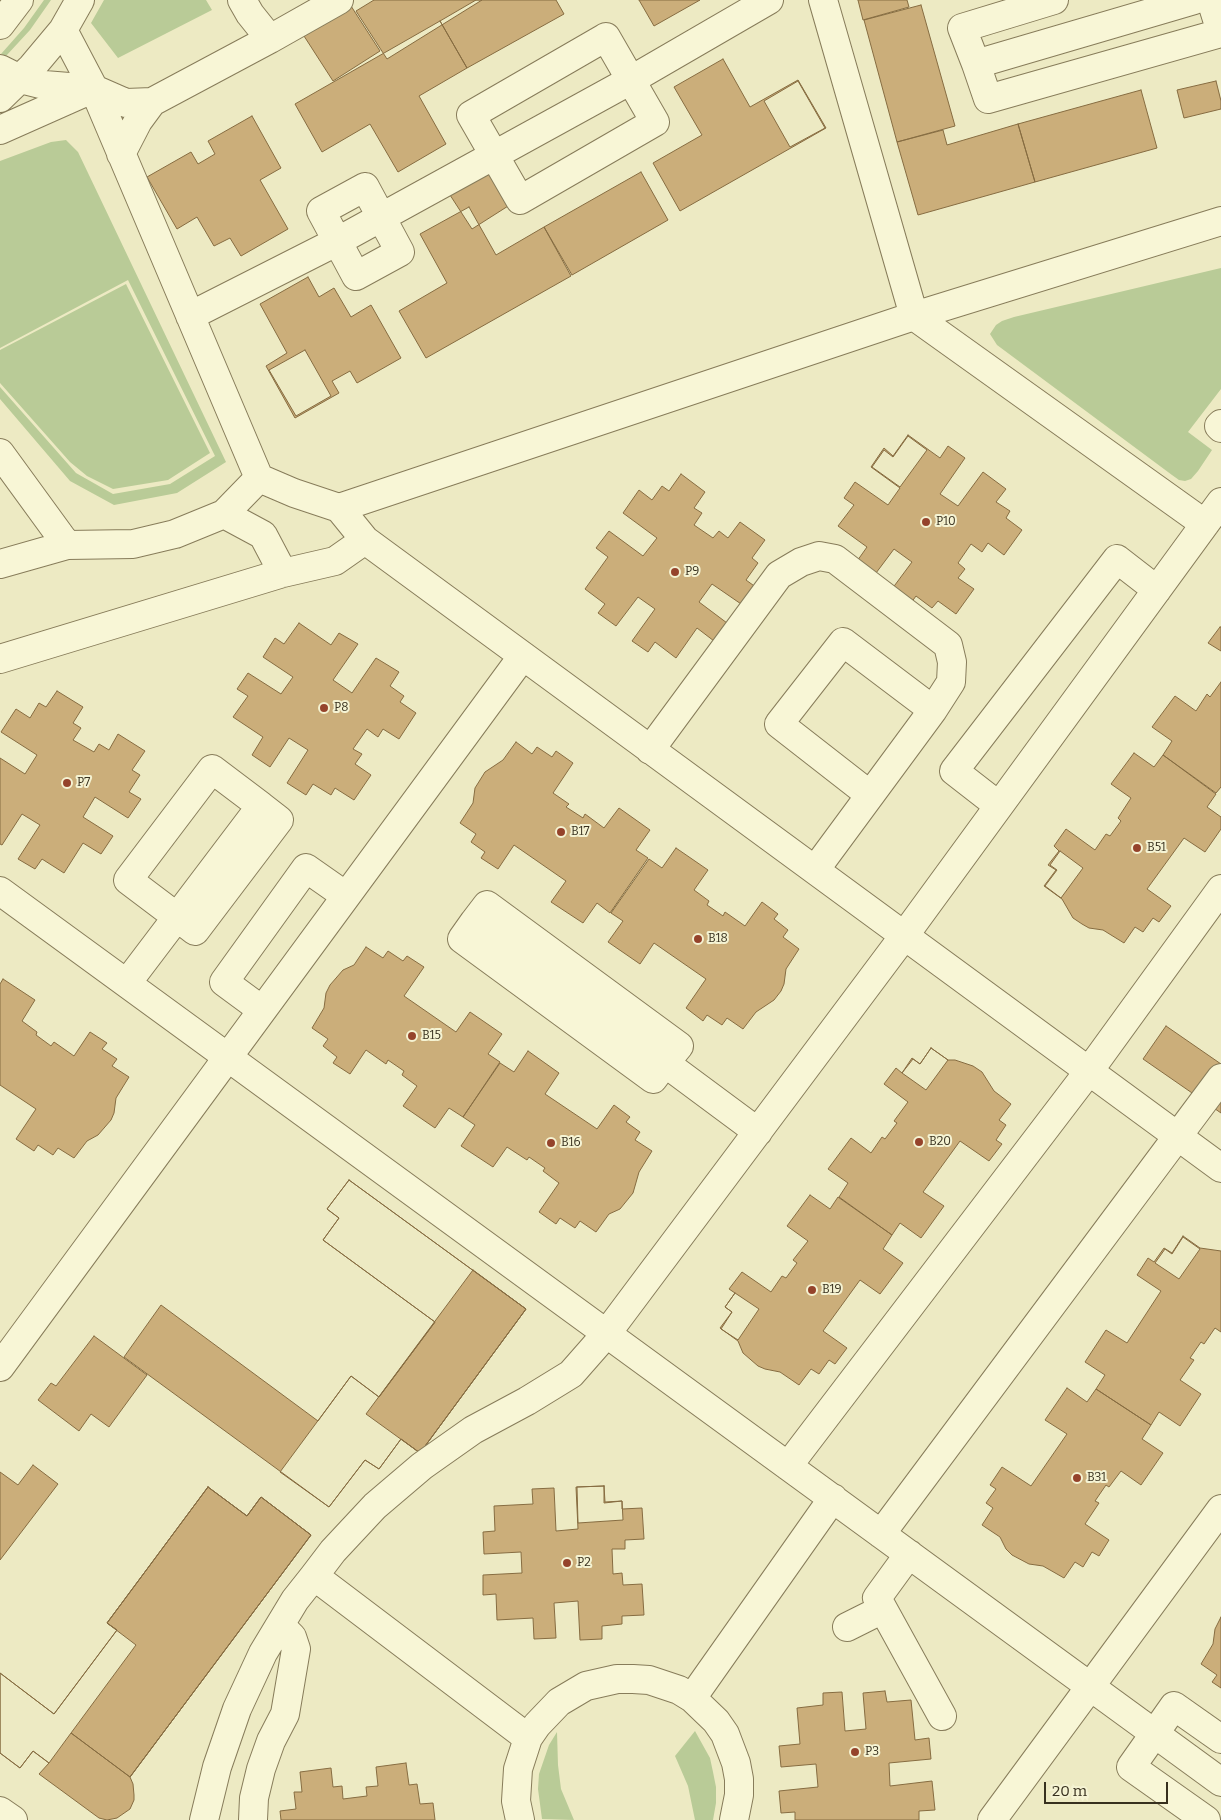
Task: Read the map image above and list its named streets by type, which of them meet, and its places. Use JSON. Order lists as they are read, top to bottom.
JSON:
{
  "places": [
    "P10",
    "P9",
    "P8",
    "P7",
    "B17",
    "B51",
    "B18",
    "B15",
    "B20",
    "B16",
    "B19",
    "B31",
    "P2",
    "P3"
  ],
  "scale_bar": "20 m"
}
